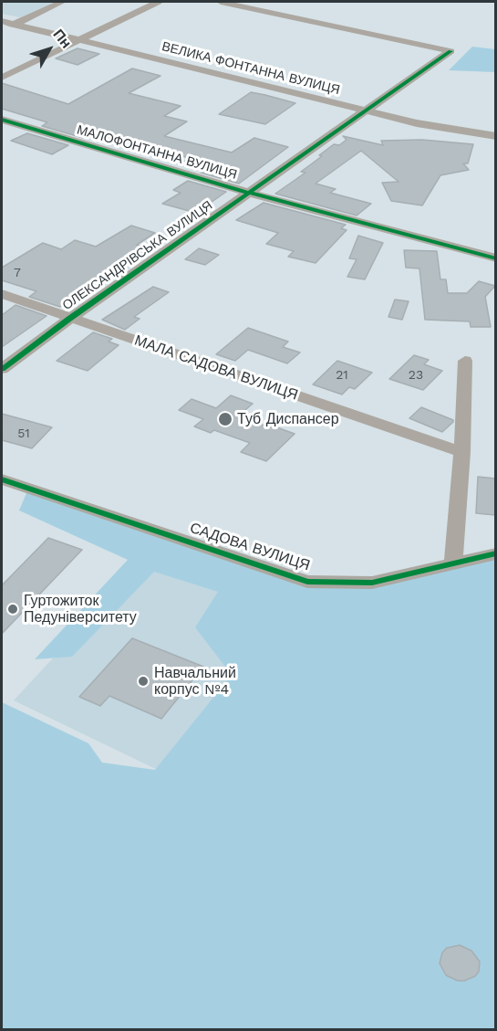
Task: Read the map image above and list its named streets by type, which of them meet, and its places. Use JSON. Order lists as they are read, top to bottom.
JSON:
{
  "streets": {
    "street": [
      "ВЕЛИКА ФОНТАННА ВУЛИЦЯ",
      "МАЛОФОНТАННА ВУЛИЦЯ",
      "ОЛЕКСАНДРІВСЬКА ВУЛИЦЯ",
      "МАЛА САДОВА ВУЛИЦЯ",
      "САДОВА ВУЛИЦЯ"
    ]
  },
  "crossings": [
    ["ВЕЛИКА ФОНТАННА ВУЛИЦЯ", "ОЛЕКСАНДРІВСЬКА ВУЛИЦЯ"],
    ["МАЛОФОНТАННА ВУЛИЦЯ", "ОЛЕКСАНДРІВСЬКА ВУЛИЦЯ"],
    ["ОЛЕКСАНДРІВСЬКА ВУЛИЦЯ", "МАЛА САДОВА ВУЛИЦЯ"]
  ],
  "places": ["Туб Диспансер", "Гуртожиток Педуніверситету", "Навчальний корпус №4"],
  "house_numbers": [
    "7",
    "21",
    "23",
    "51"
  ],
  "north": "top right"
}
